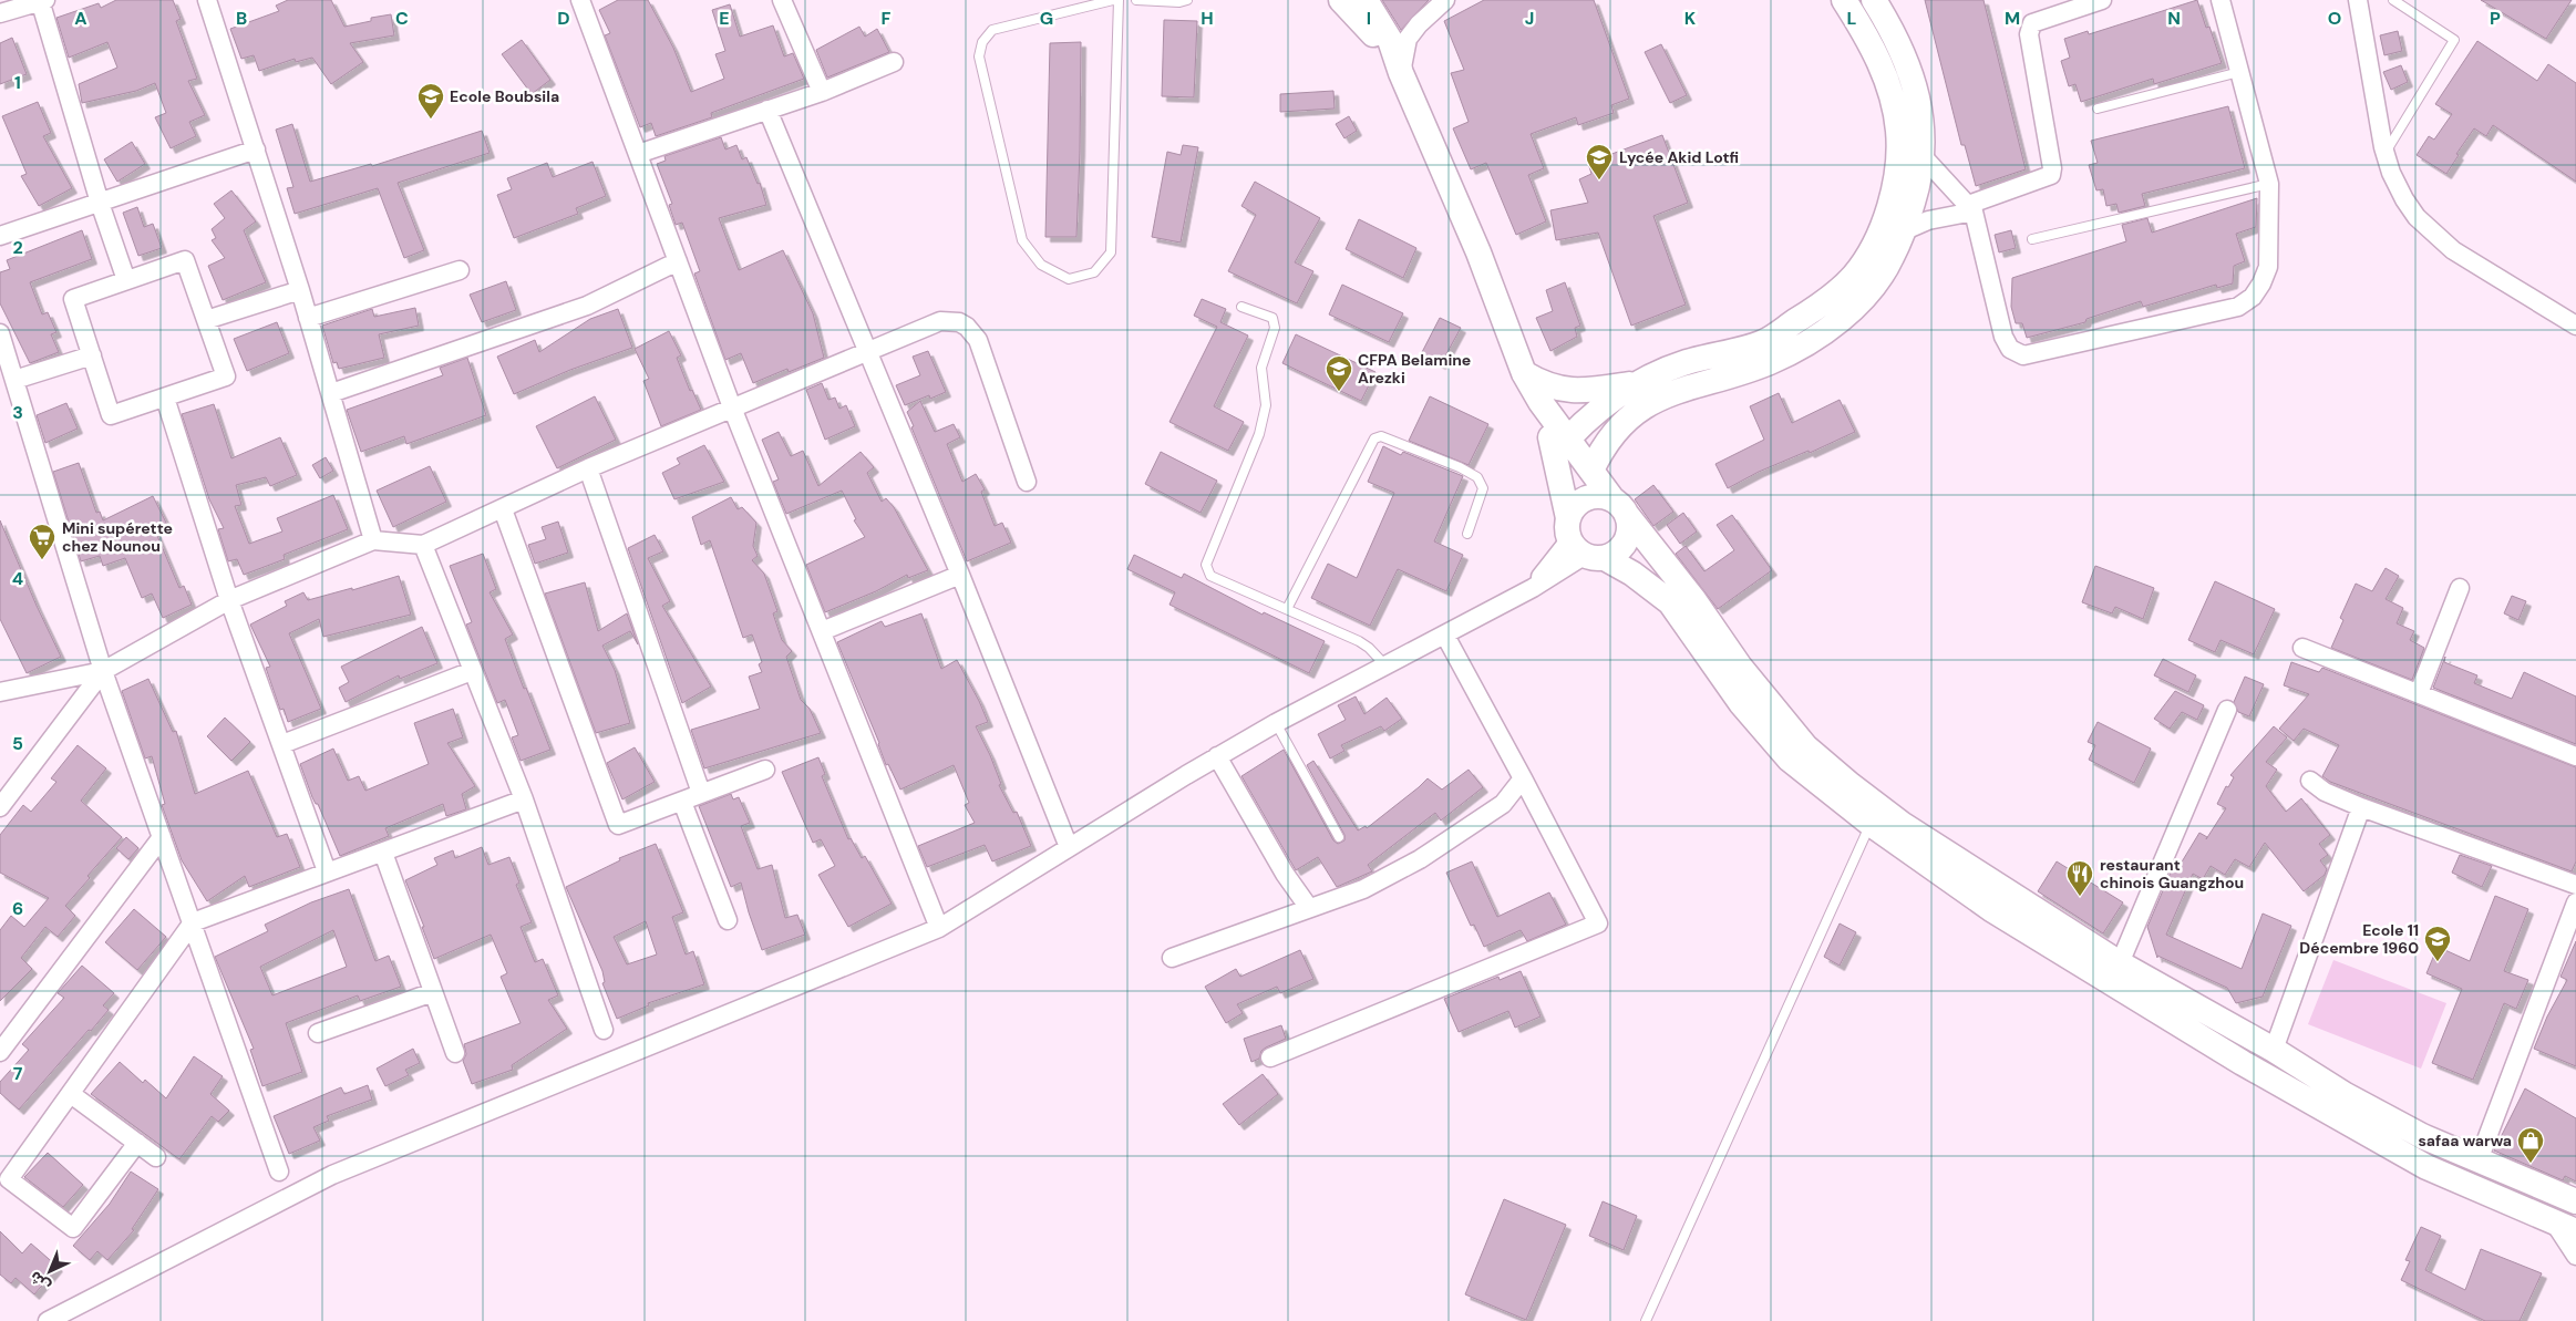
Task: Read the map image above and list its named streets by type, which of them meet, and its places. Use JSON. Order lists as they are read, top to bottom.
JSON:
{
  "places": {
    "school or university": [
      "Ecole Boubsila",
      "Lycée Akid Lotfi",
      "CFPA Belamine Arezki",
      "Ecole 11 Décembre 1960"
    ],
    "supermarket": ["Mini supérette chez Nounou"],
    "restaurant": ["restaurant chinois Guangzhou"],
    "shop": ["safaa warwa"]
  },
  "north": "bottom left",
  "grid": {
    "columns": [
      "A",
      "B",
      "C",
      "D",
      "E",
      "F",
      "G",
      "H",
      "I",
      "J",
      "K",
      "L",
      "M",
      "N",
      "O",
      "P"
    ],
    "rows": [
      "1",
      "2",
      "3",
      "4",
      "5",
      "6",
      "7"
    ]
  }
}
